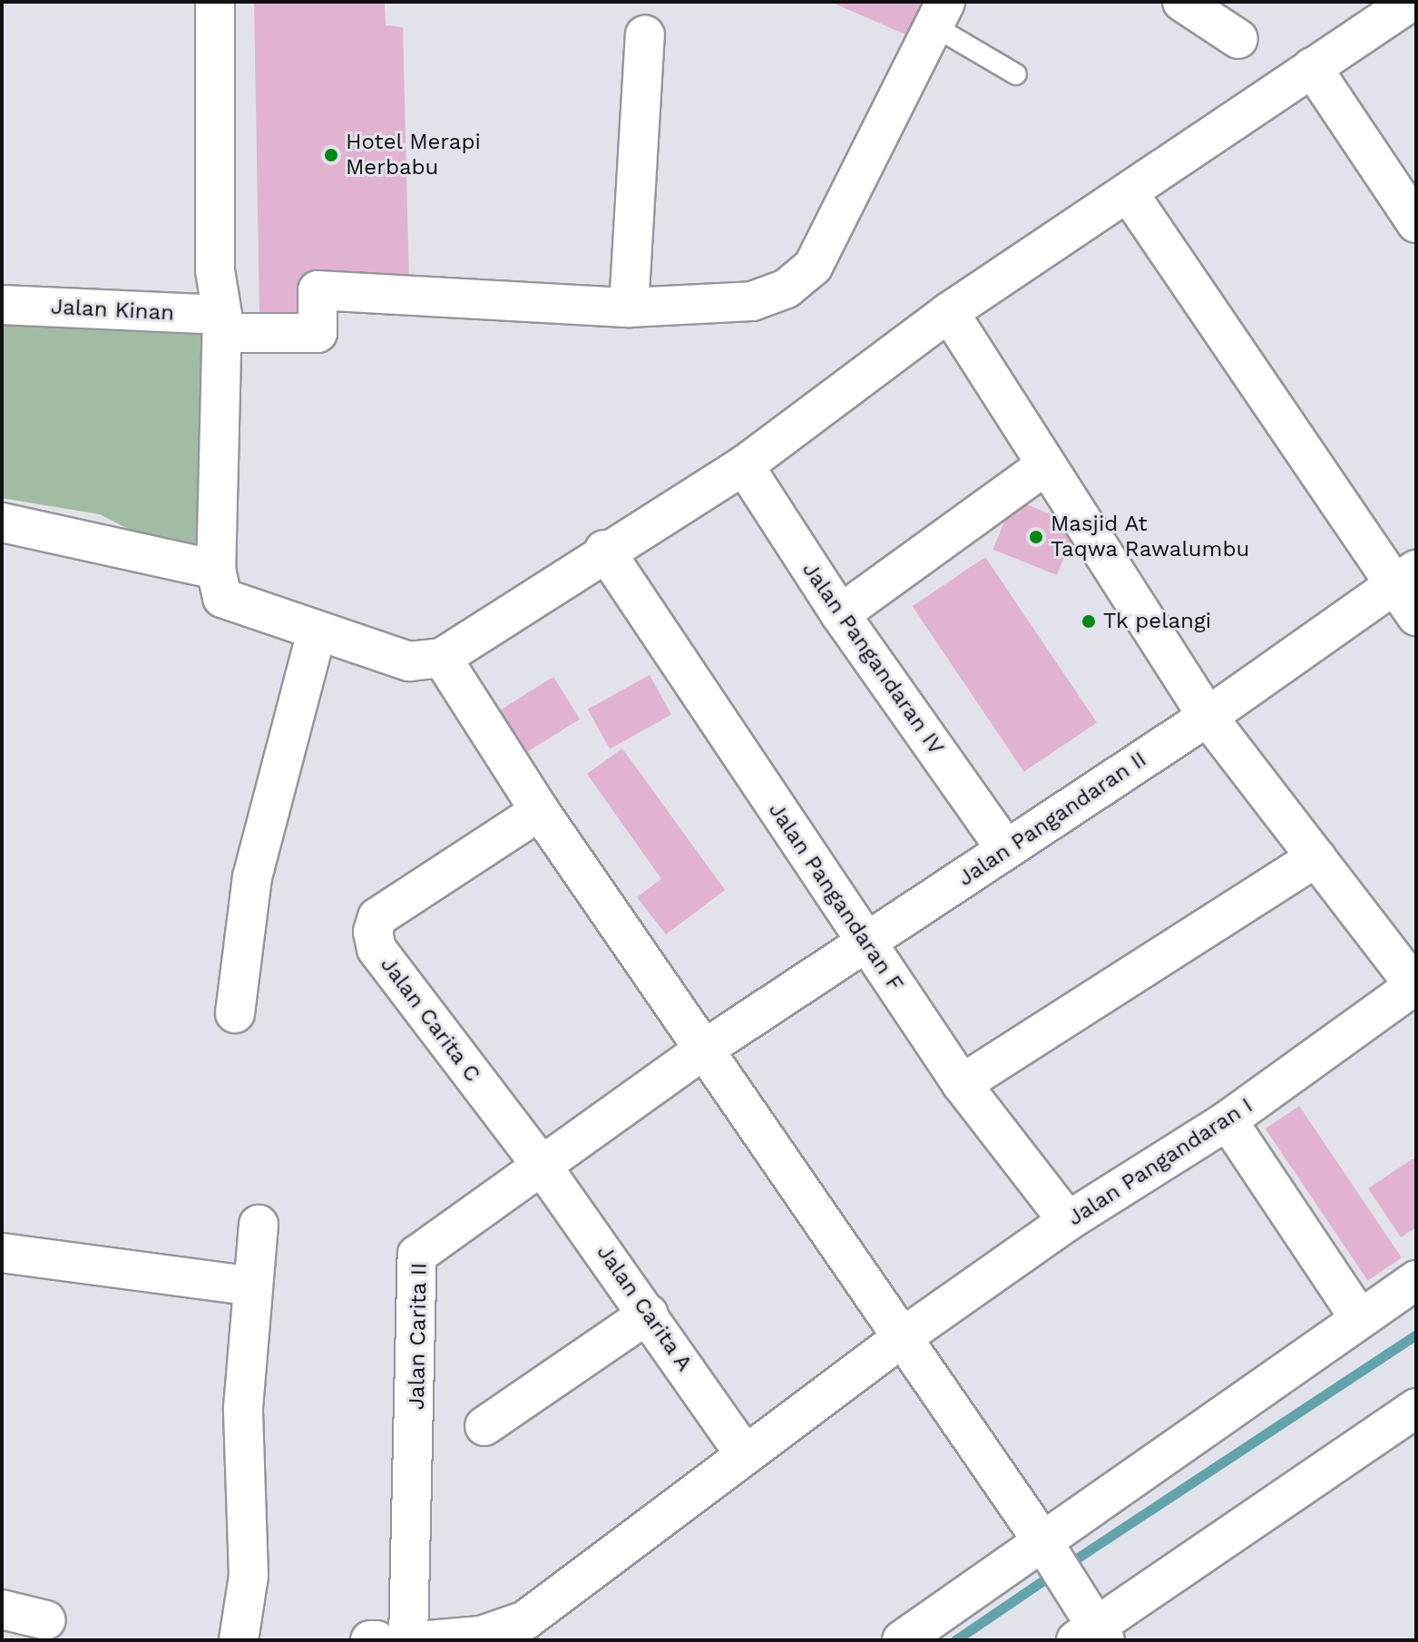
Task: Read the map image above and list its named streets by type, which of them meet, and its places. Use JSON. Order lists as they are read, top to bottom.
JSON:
{
  "streets": {
    "street": [
      "Jalan Kinan",
      "Jalan Pangandaran IV",
      "Jalan Pangandaran II",
      "Jalan Pangandaran F",
      "Jalan Carita C",
      "Jalan Pangandaran I",
      "Jalan Carita A",
      "Jalan Carita II"
    ]
  },
  "crossings": [
    ["Jalan Pangandaran IV", "Jalan Pangandaran II"],
    ["Jalan Pangandaran II", "Jalan Pangandaran F"],
    ["Jalan Pangandaran II", "Jalan Carita II"],
    ["Jalan Pangandaran F", "Jalan Pangandaran I"],
    ["Jalan Carita C", "Jalan Carita A"],
    ["Jalan Carita C", "Jalan Carita II"],
    ["Jalan Pangandaran I", "Jalan Carita A"],
    ["Jalan Carita A", "Jalan Carita II"]
  ],
  "places": ["Hotel Merapi Merbabu", "Masjid At Taqwa Rawalumbu", "Tk pelangi"]
}
